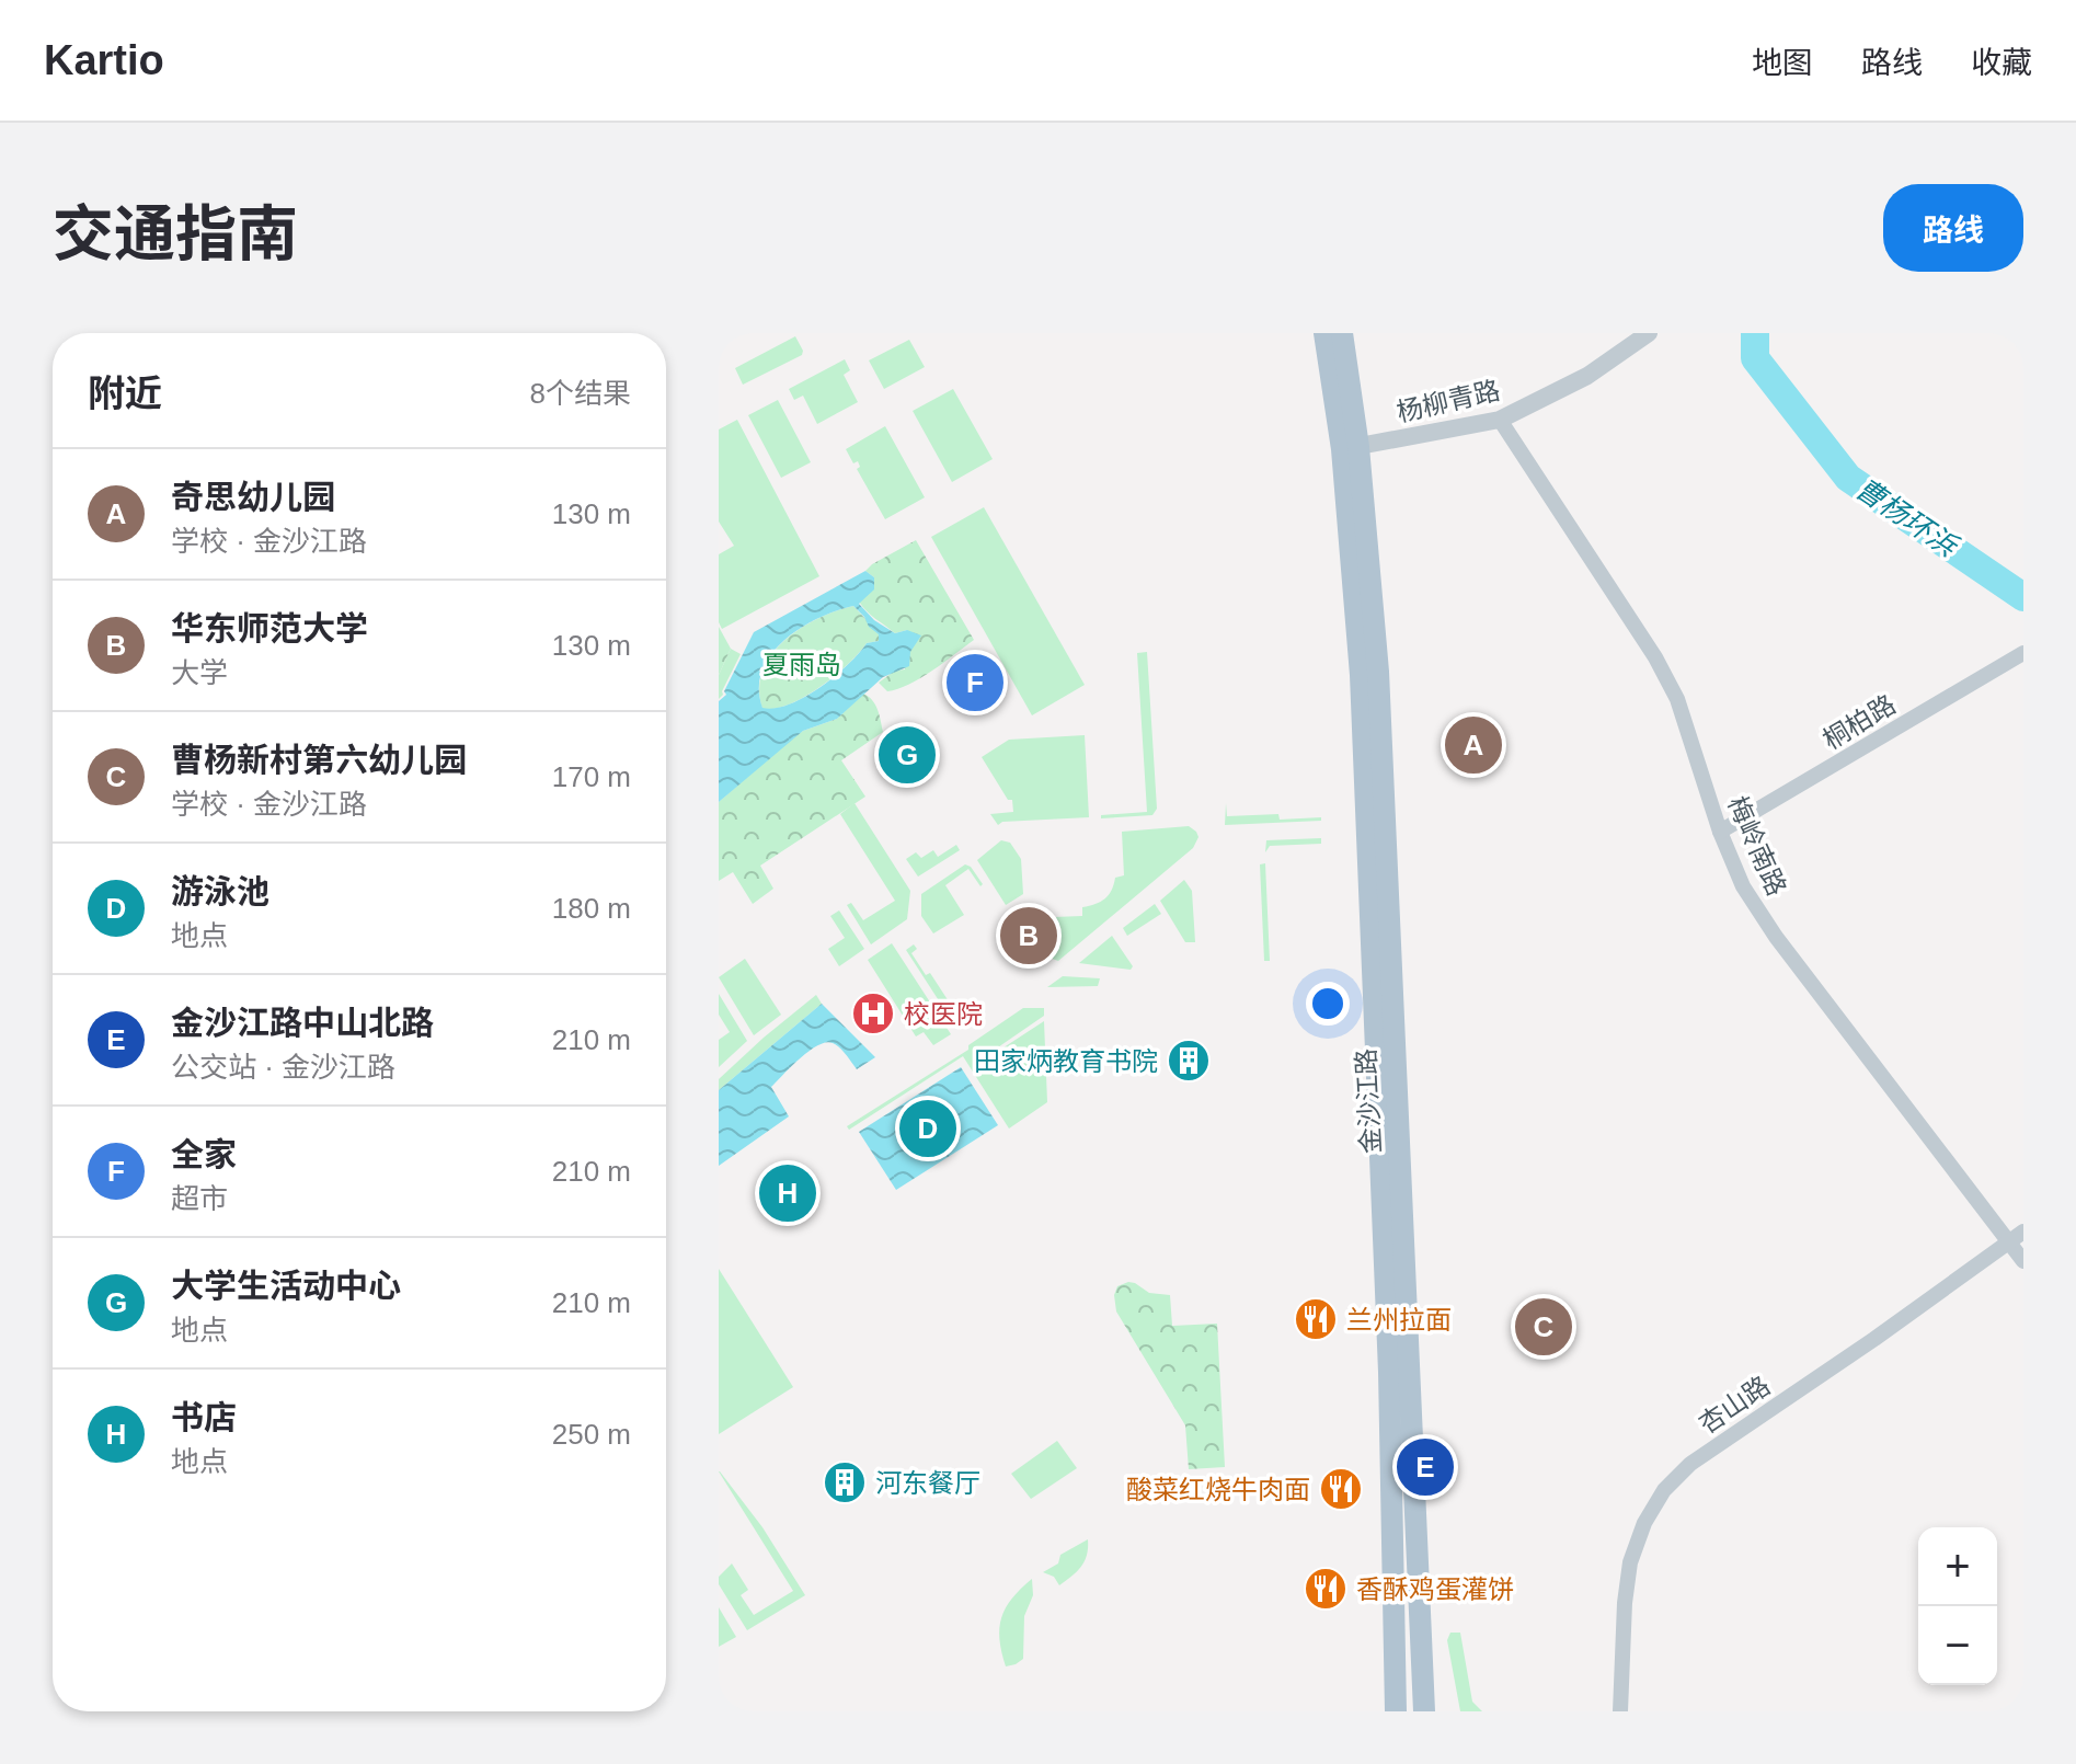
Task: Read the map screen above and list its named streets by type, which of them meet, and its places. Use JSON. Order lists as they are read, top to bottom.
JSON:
{
  "streets": {
    "main road": ["金沙江路"],
    "street": [
      "杨柳青路",
      "桐柏路",
      "梅岭南路",
      "杏山路"
    ]
  },
  "crossings": [
    ["杨柳青路", "梅岭南路"],
    ["杨柳青路", "金沙江路"],
    ["桐柏路", "梅岭南路"],
    ["梅岭南路", "杏山路"]
  ],
  "water": ["曹杨环浜"],
  "parks": ["夏雨岛"],
  "places": {
    "hospital": ["校医院"],
    "building": ["田家炳教育书院", "河东餐厅"],
    "restaurant": ["兰州拉面", "酸菜红烧牛肉面", "香酥鸡蛋灌饼"]
  },
  "page": {
    "header": "Kartio",
    "nav": ["地图", "路线", "收藏"],
    "title": "交通指南",
    "buttons": "路线",
    "heading": ["附近", "8个结果"],
    "list": [
      {
        "mark": "A",
        "name": "奇思幼儿园",
        "note": "学校 · 金沙江路",
        "value": "130 m"
      },
      {
        "mark": "B",
        "name": "华东师范大学",
        "note": "大学",
        "value": "130 m"
      },
      {
        "mark": "C",
        "name": "曹杨新村第六幼儿园",
        "note": "学校 · 金沙江路",
        "value": "170 m"
      },
      {
        "mark": "D",
        "name": "游泳池",
        "note": "地点",
        "value": "180 m"
      },
      {
        "mark": "E",
        "name": "金沙江路中山北路",
        "note": "公交站 · 金沙江路",
        "value": "210 m"
      },
      {
        "mark": "F",
        "name": "全家",
        "note": "超市",
        "value": "210 m"
      },
      {
        "mark": "G",
        "name": "大学生活动中心",
        "note": "地点",
        "value": "210 m"
      },
      {
        "mark": "H",
        "name": "书店",
        "note": "地点",
        "value": "250 m"
      }
    ],
    "pins": [
      "F",
      "A",
      "G",
      "B",
      "D",
      "H",
      "C",
      "E"
    ],
    "map_buttons": ["+", "−"]
  }
}
